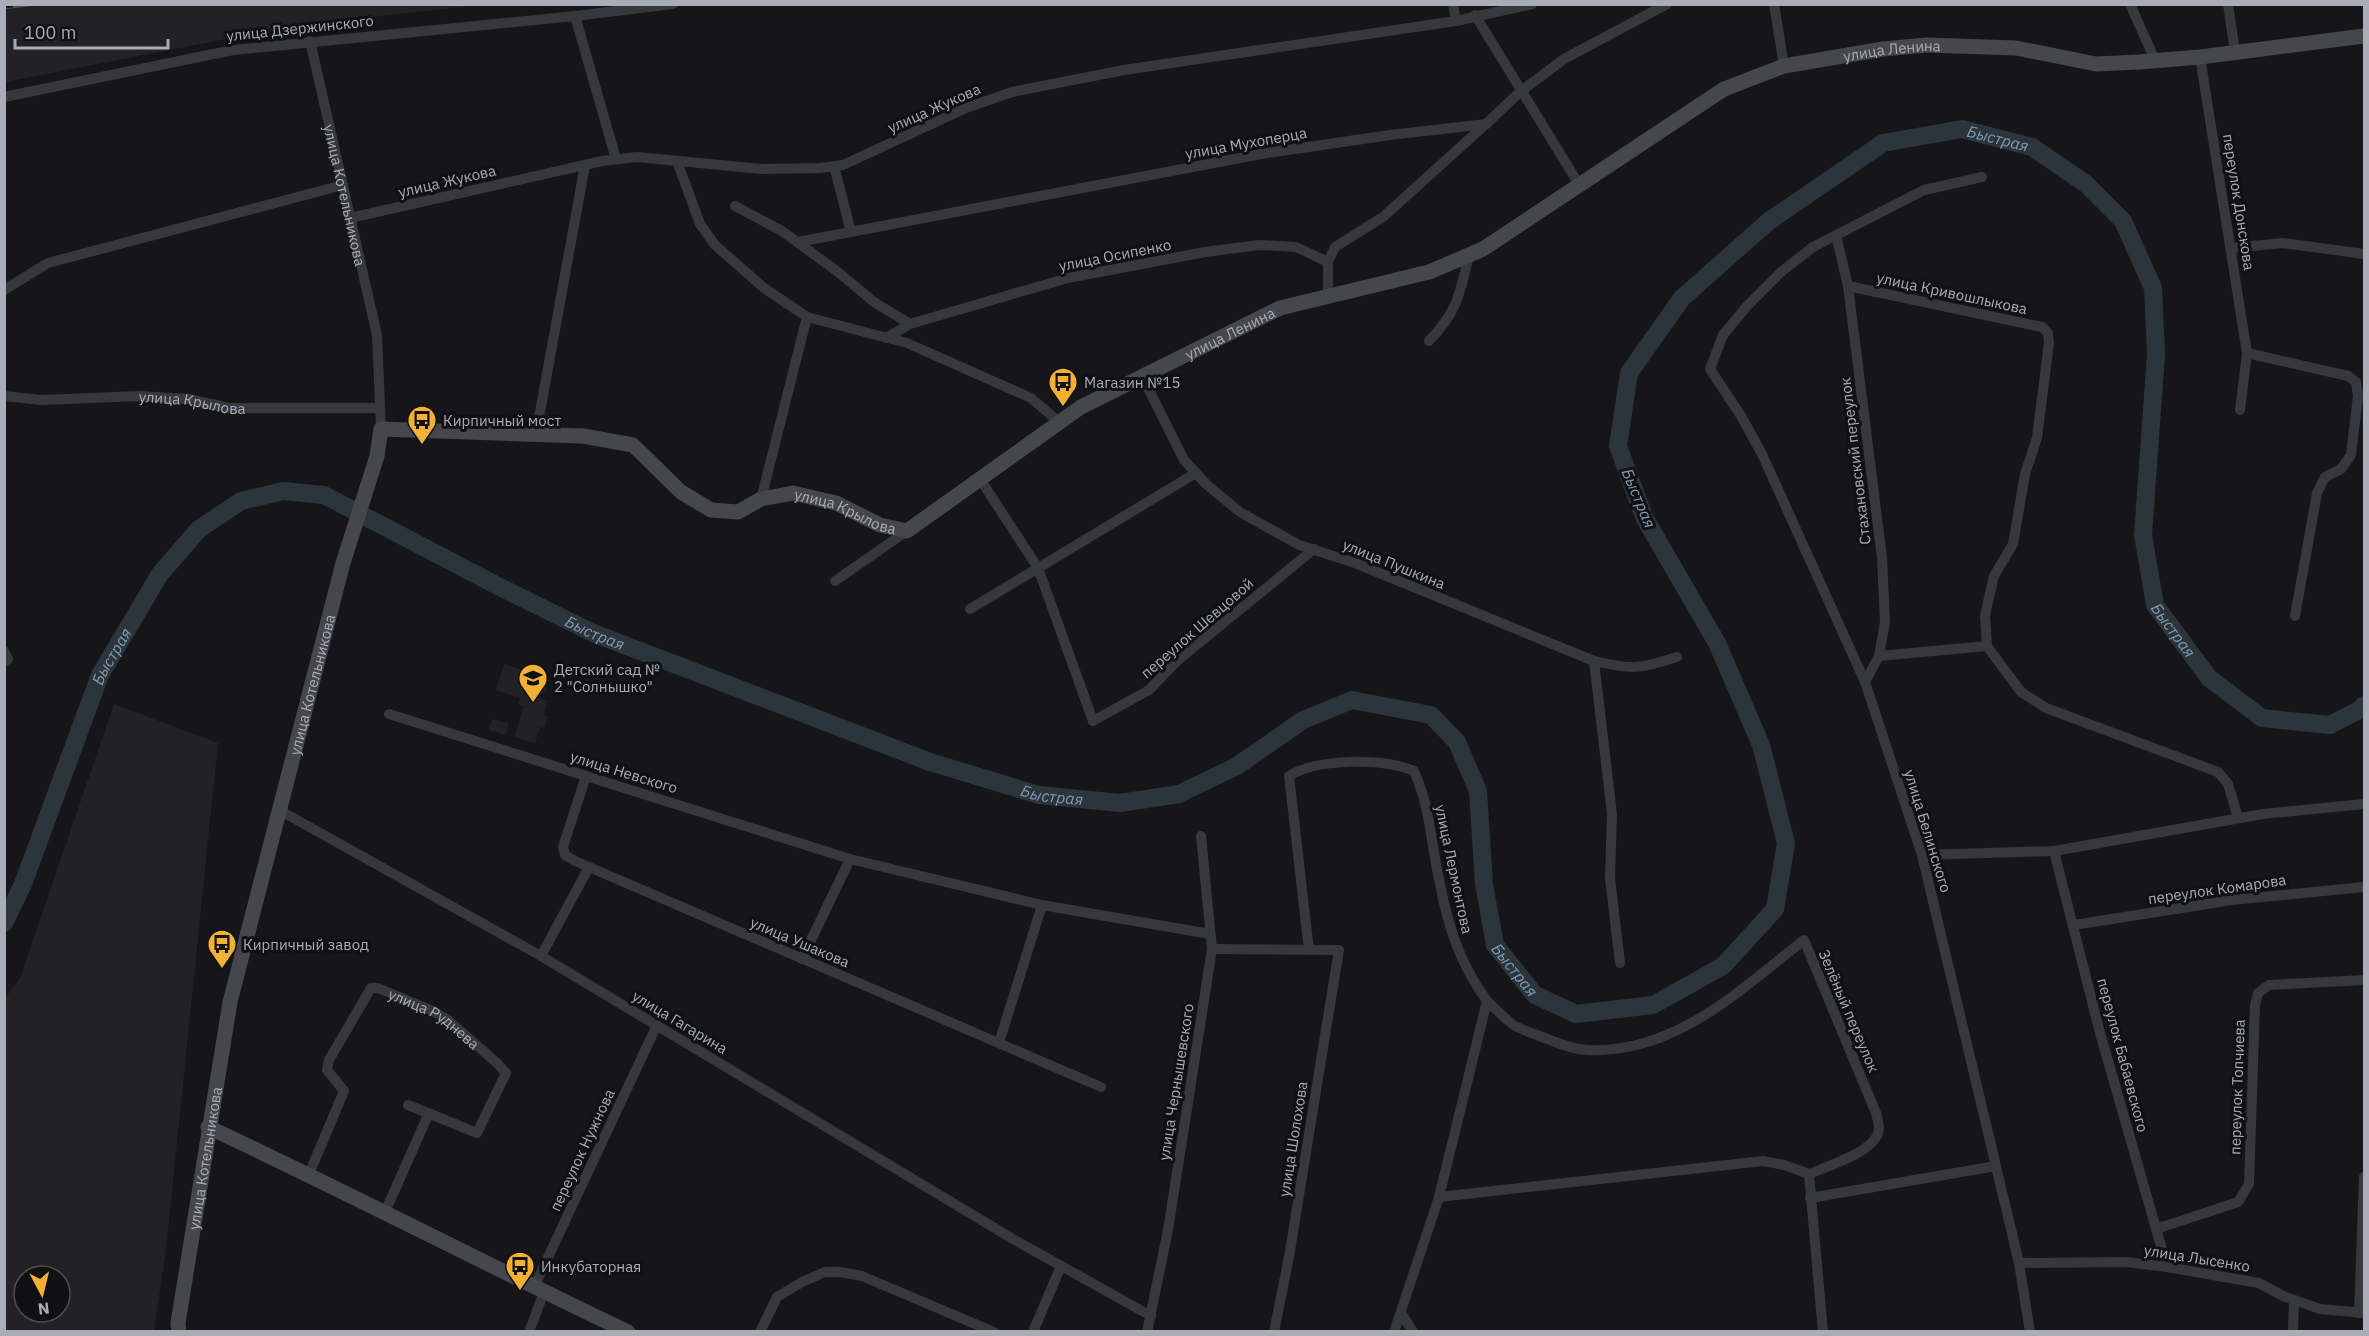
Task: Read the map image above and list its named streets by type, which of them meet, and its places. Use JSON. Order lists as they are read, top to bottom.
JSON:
{
  "streets": {
    "street": [
      "улица Дзержинского",
      "улица Ленина",
      "улица Жукова",
      "улица Мухоперца",
      "улица Котельникова",
      "переулок Донскова",
      "улица Осипенко",
      "улица Кривошлыкова",
      "улица Крылова",
      "Стахановский переулок",
      "улица Пушкина",
      "переулок Шевцовой",
      "улица Невского",
      "улица Белинского",
      "улица Лермонтова",
      "переулок Комарова",
      "улица Ушакова",
      "Зелёный переулок",
      "улица Руднева",
      "улица Гагарина",
      "переулок Бабаевского",
      "улица Чернышевского",
      "переулок Топчиева",
      "улица Шолохова",
      "переулок Нужнова",
      "улица Лысенко"
    ]
  },
  "crossings": [
    ["улица Дзержинского", "улица Котельникова"],
    ["улица Ленина", "переулок Донскова"],
    ["улица Ленина", "улица Крылова"],
    ["улица Ленина", "улица Пушкина"],
    ["улица Жукова", "улица Котельникова"],
    ["улица Котельникова", "улица Крылова"],
    ["улица Котельникова", "улица Гагарина"],
    ["улица Кривошлыкова", "Стахановский переулок"],
    ["Стахановский переулок", "улица Белинского"],
    ["улица Пушкина", "переулок Шевцовой"],
    ["улица Невского", "улица Ушакова"],
    ["улица Невского", "улица Чернышевского"],
    ["улица Белинского", "улица Лысенко"],
    ["улица Лермонтова", "Зелёный переулок"],
    ["улица Лермонтова", "улица Шолохова"],
    ["переулок Комарова", "переулок Бабаевского"],
    ["улица Гагарина", "улица Чернышевского"],
    ["улица Гагарина", "переулок Нужнова"],
    ["переулок Бабаевского", "переулок Топчиева"],
    ["переулок Бабаевского", "улица Лысенко"]
  ],
  "water": ["Быстрая"],
  "places": {
    "bus stop": [
      "Магазин №15",
      "Кирпичный мост",
      "Кирпичный завод",
      "Инкубаторная"
    ],
    "school or university": ["Детский сад № 2 \"Солнышко\""]
  },
  "scale_bar": "100 m",
  "north": "bottom"
}
